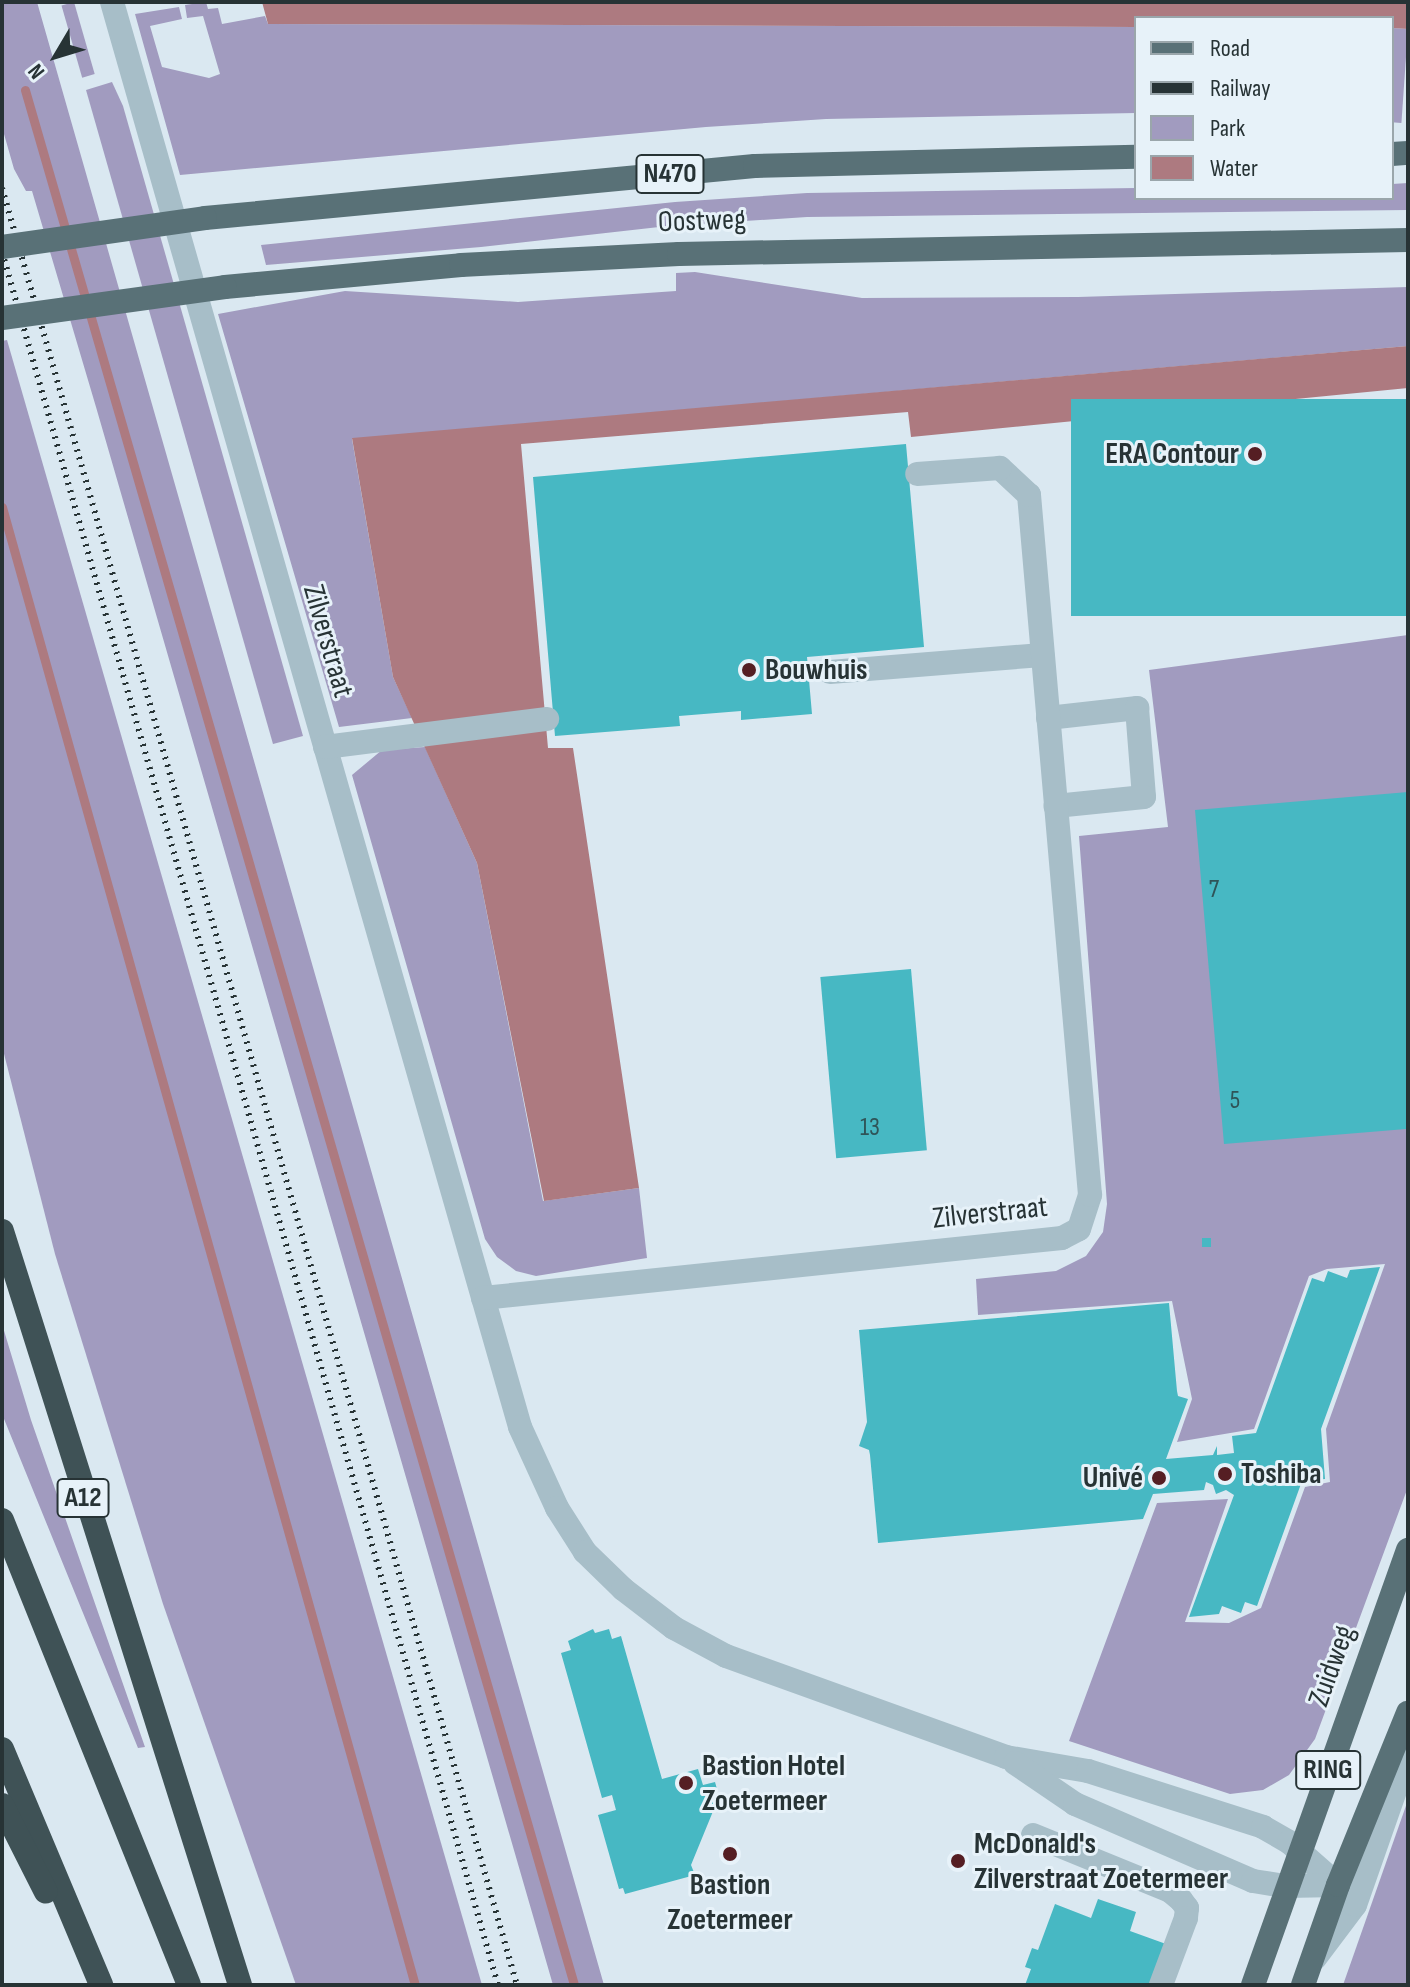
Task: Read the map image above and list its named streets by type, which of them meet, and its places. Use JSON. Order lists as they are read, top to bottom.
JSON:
{
  "streets": {
    "highway": ["A12"],
    "main road": [
      "N470",
      "Oostweg",
      "Zuidweg",
      "RING"
    ],
    "street": ["Zilverstraat"]
  },
  "crossings": [
    ["Zilverstraat", "Zuidweg"],
    ["Zilverstraat", "RING"]
  ],
  "places": [
    "ERA Contour",
    "Bouwhuis",
    "Toshiba",
    "Univé",
    "Bastion Hotel Zoetermeer",
    "Bastion Zoetermeer",
    "McDonald's Zilverstraat Zoetermeer"
  ],
  "house_numbers": ["7", "5", "13"],
  "legend": [
    "Road",
    "Railway",
    "Park",
    "Water"
  ],
  "north": "bottom left"
}
